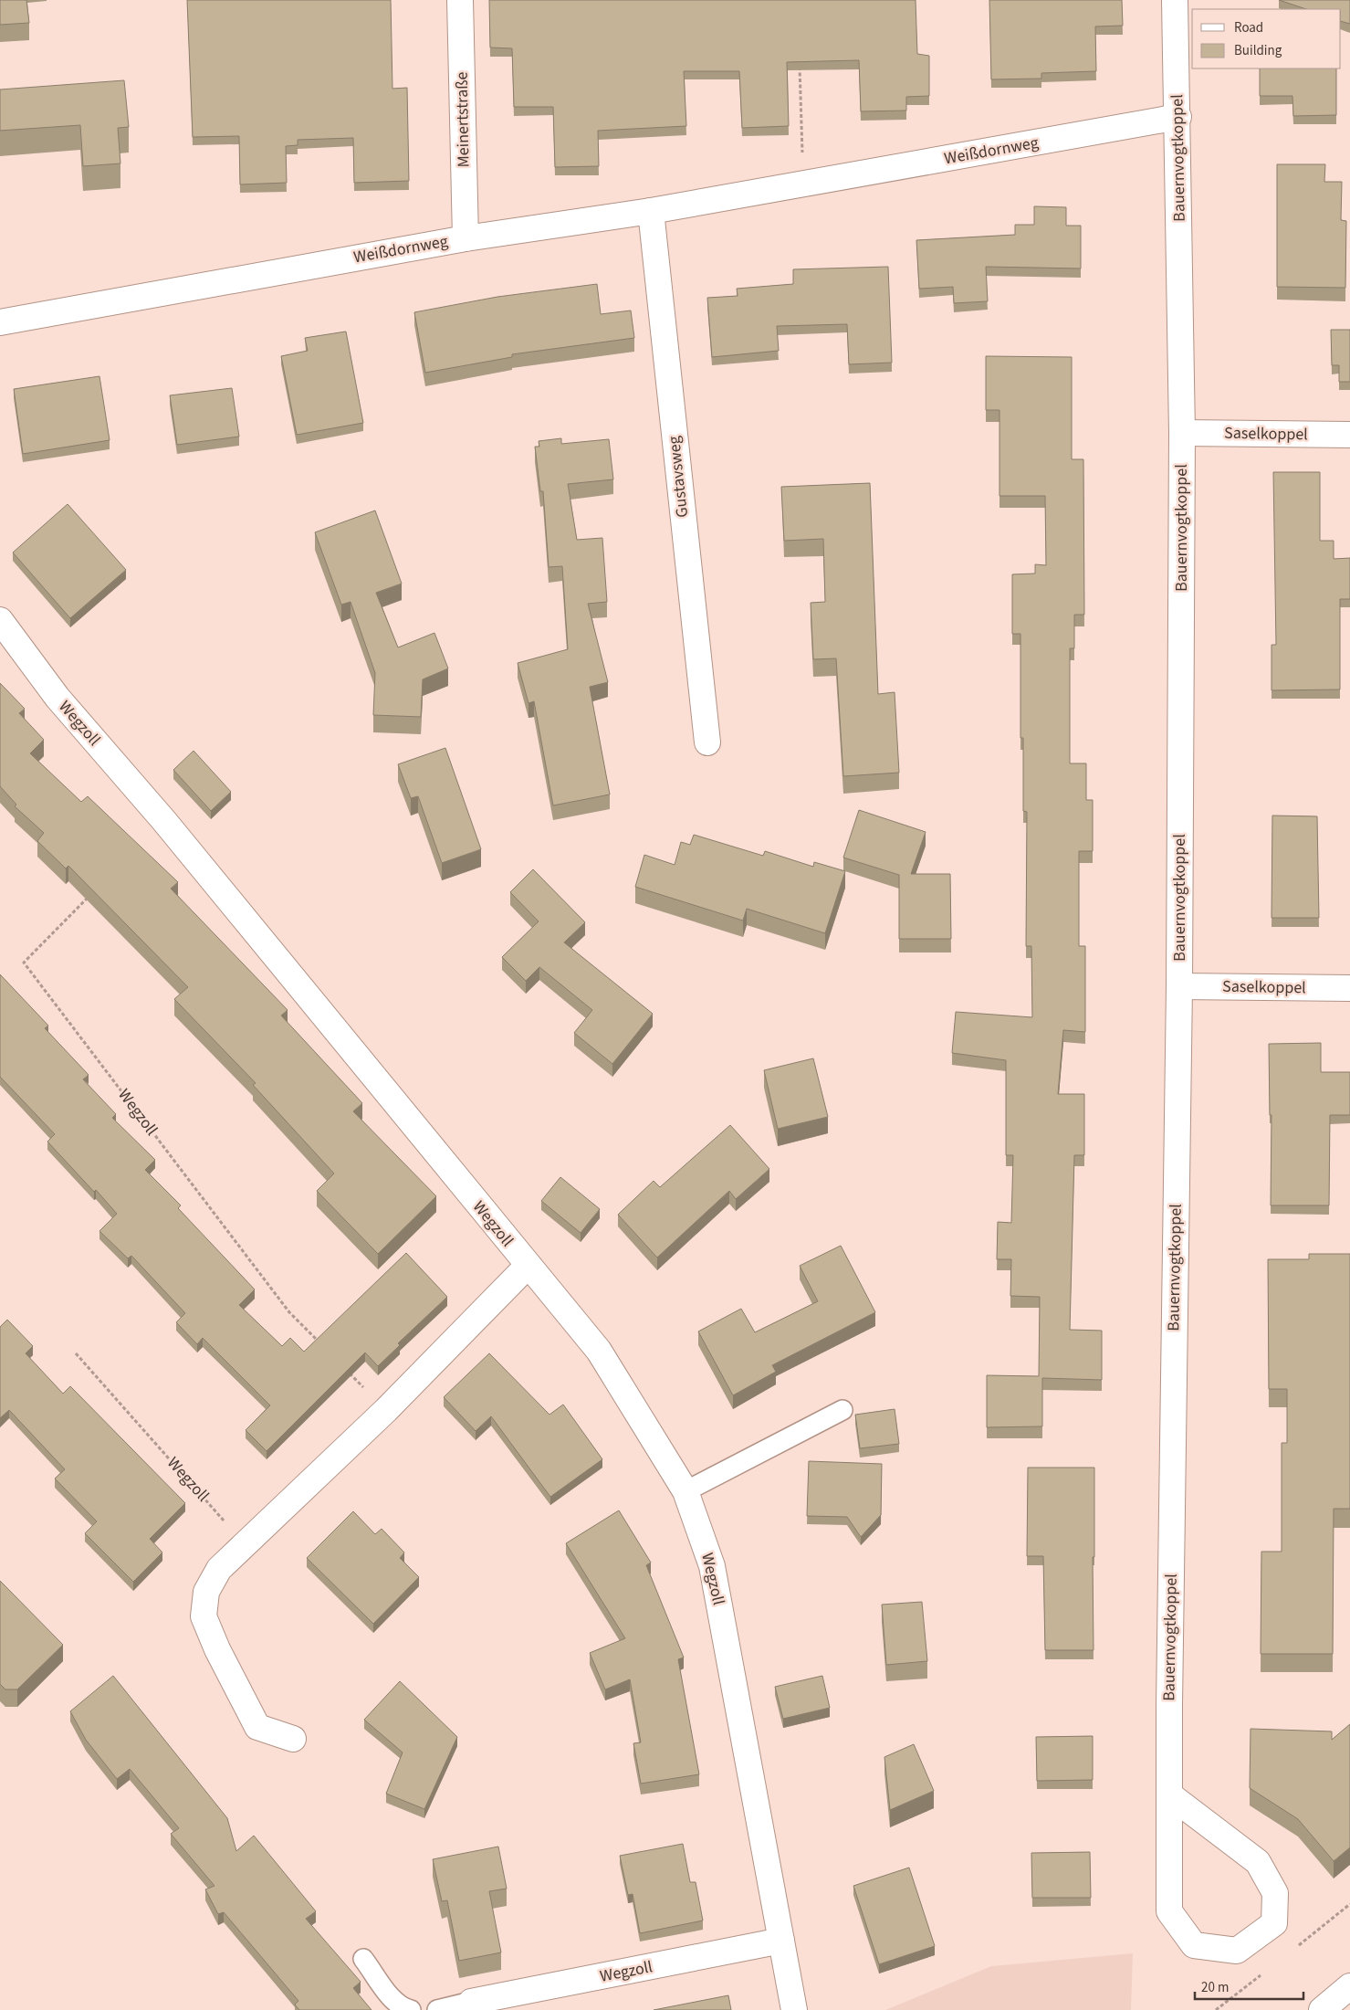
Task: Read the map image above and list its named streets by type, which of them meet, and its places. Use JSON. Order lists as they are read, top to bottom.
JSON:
{
  "streets": {
    "street": [
      "Meinertstraße",
      "Weißdornweg",
      "Bauernvogtkoppel",
      "Saselkoppel",
      "Gustavsweg",
      "Wegzoll"
    ]
  },
  "crossings": [
    ["Meinertstraße", "Weißdornweg"],
    ["Weißdornweg", "Bauernvogtkoppel"],
    ["Weißdornweg", "Gustavsweg"],
    ["Bauernvogtkoppel", "Saselkoppel"]
  ],
  "legend": ["Road", "Building"],
  "scale_bar": "20 m"
}
